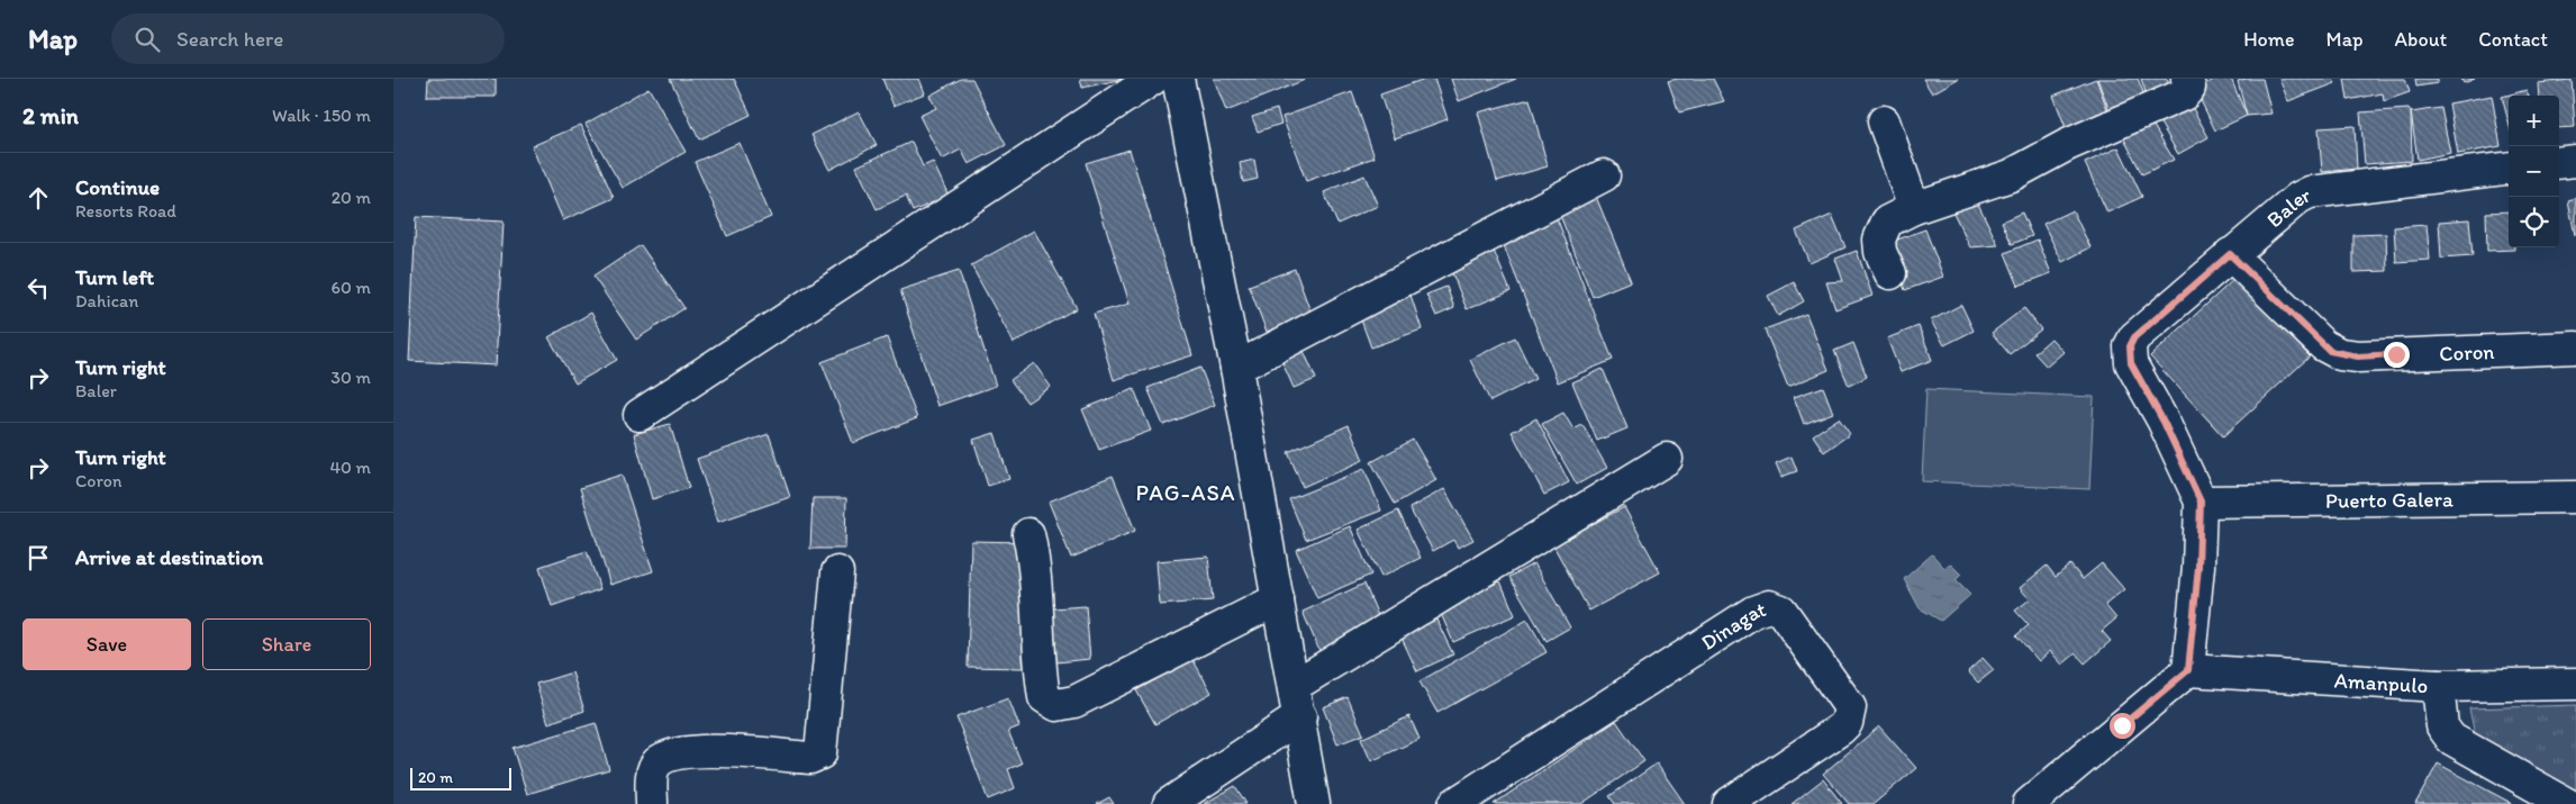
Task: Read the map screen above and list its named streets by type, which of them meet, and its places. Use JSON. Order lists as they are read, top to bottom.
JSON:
{
  "streets": {
    "street": [
      "Baler",
      "Coron",
      "Puerto Galera",
      "Dinagat",
      "Amanpulo"
    ]
  },
  "crossings": [
    ["Baler", "Coron"],
    ["Baler", "Puerto Galera"]
  ],
  "districts": ["PAG-ASA"],
  "scale_bar": "20 m",
  "page": {
    "header": "Map",
    "search": "Search here",
    "nav": [
      "Home",
      "Map",
      "About",
      "Contact"
    ],
    "heading": ["2 min", "Walk · 150 m"],
    "map_buttons": ["+", "−"],
    "list": [
      ["Continue", "Resorts Road", "20 m"],
      ["Turn left", "Dahican", "60 m"],
      ["Turn right", "Baler", "30 m"],
      ["Turn right", "Coron", "40 m"],
      "Arrive at destination"
    ],
    "buttons": ["Save", "Share"],
    "scale": "20 m"
  }
}
